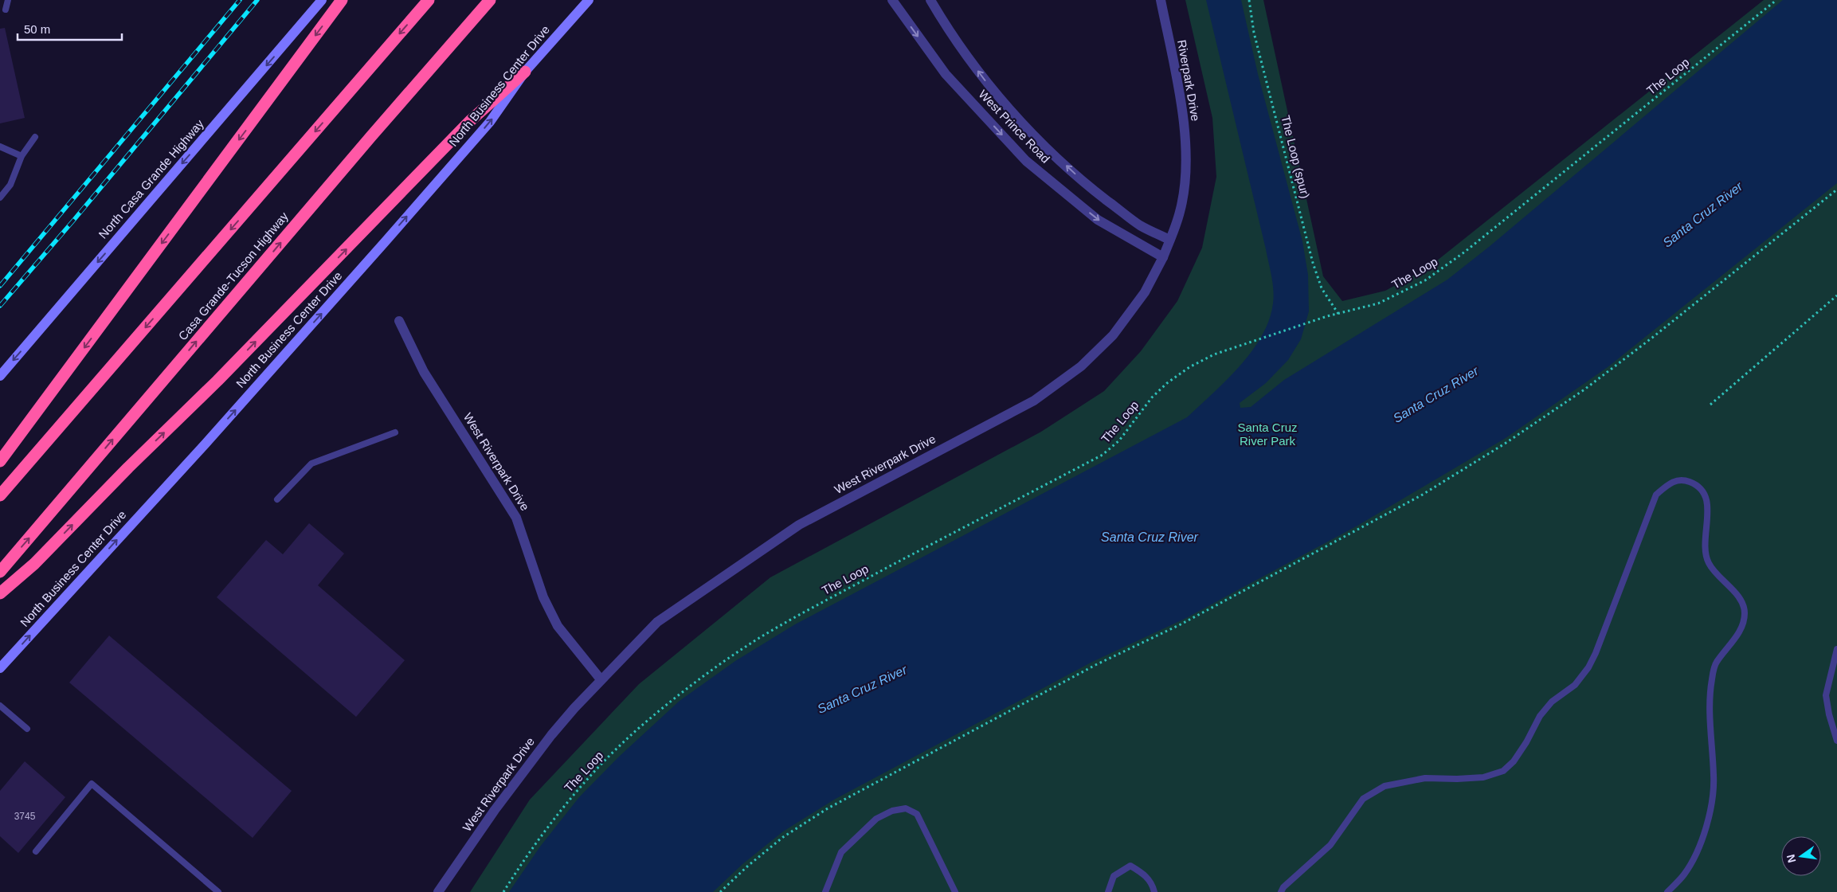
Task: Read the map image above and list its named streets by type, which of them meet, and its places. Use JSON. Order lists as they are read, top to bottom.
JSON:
{
  "streets": {
    "highway": ["Casa Grande-Tucson Highway"],
    "main road": ["North Business Center Drive", "North Casa Grande Highway"],
    "street": ["Riverpark Drive", "West Prince Road", "West Riverpark Drive"],
    "path": ["The Loop", "The Loop (spur)"]
  },
  "crossings": [
    ["The Loop", "The Loop (spur)"],
    ["Riverpark Drive", "West Prince Road"],
    ["Riverpark Drive", "West Riverpark Drive"],
    ["West Prince Road", "West Riverpark Drive"]
  ],
  "one_way": ["North Business Center Drive", "North Casa Grande Highway"],
  "water": ["Santa Cruz River"],
  "parks": ["Santa Cruz River Park"],
  "house_numbers": ["3745"],
  "scale_bar": "50 m",
  "north": "left"
}
